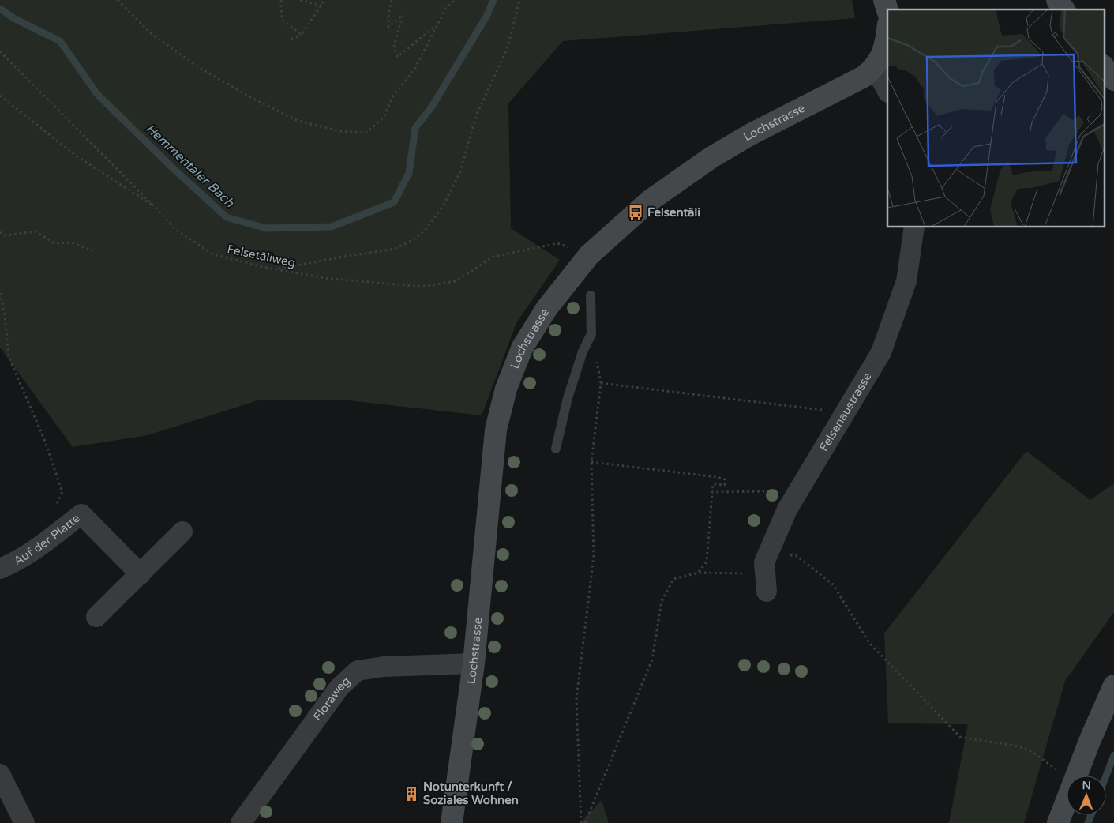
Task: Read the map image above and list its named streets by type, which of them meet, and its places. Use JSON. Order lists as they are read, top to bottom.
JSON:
{
  "streets": {
    "street": [
      "Lochstrasse",
      "Felsenaustrasse",
      "Auf der Platte",
      "Floraweg"
    ],
    "path": ["Felsetäliweg"]
  },
  "crossings": [
    ["Lochstrasse", "Felsetäliweg"],
    ["Lochstrasse", "Floraweg"]
  ],
  "water": ["Hemmentaler Bach"],
  "places": {
    "bus stop": ["Felsentäli"],
    "building": ["Notunterkunft / Soziales Wohnen"]
  },
  "north": "top"
}
